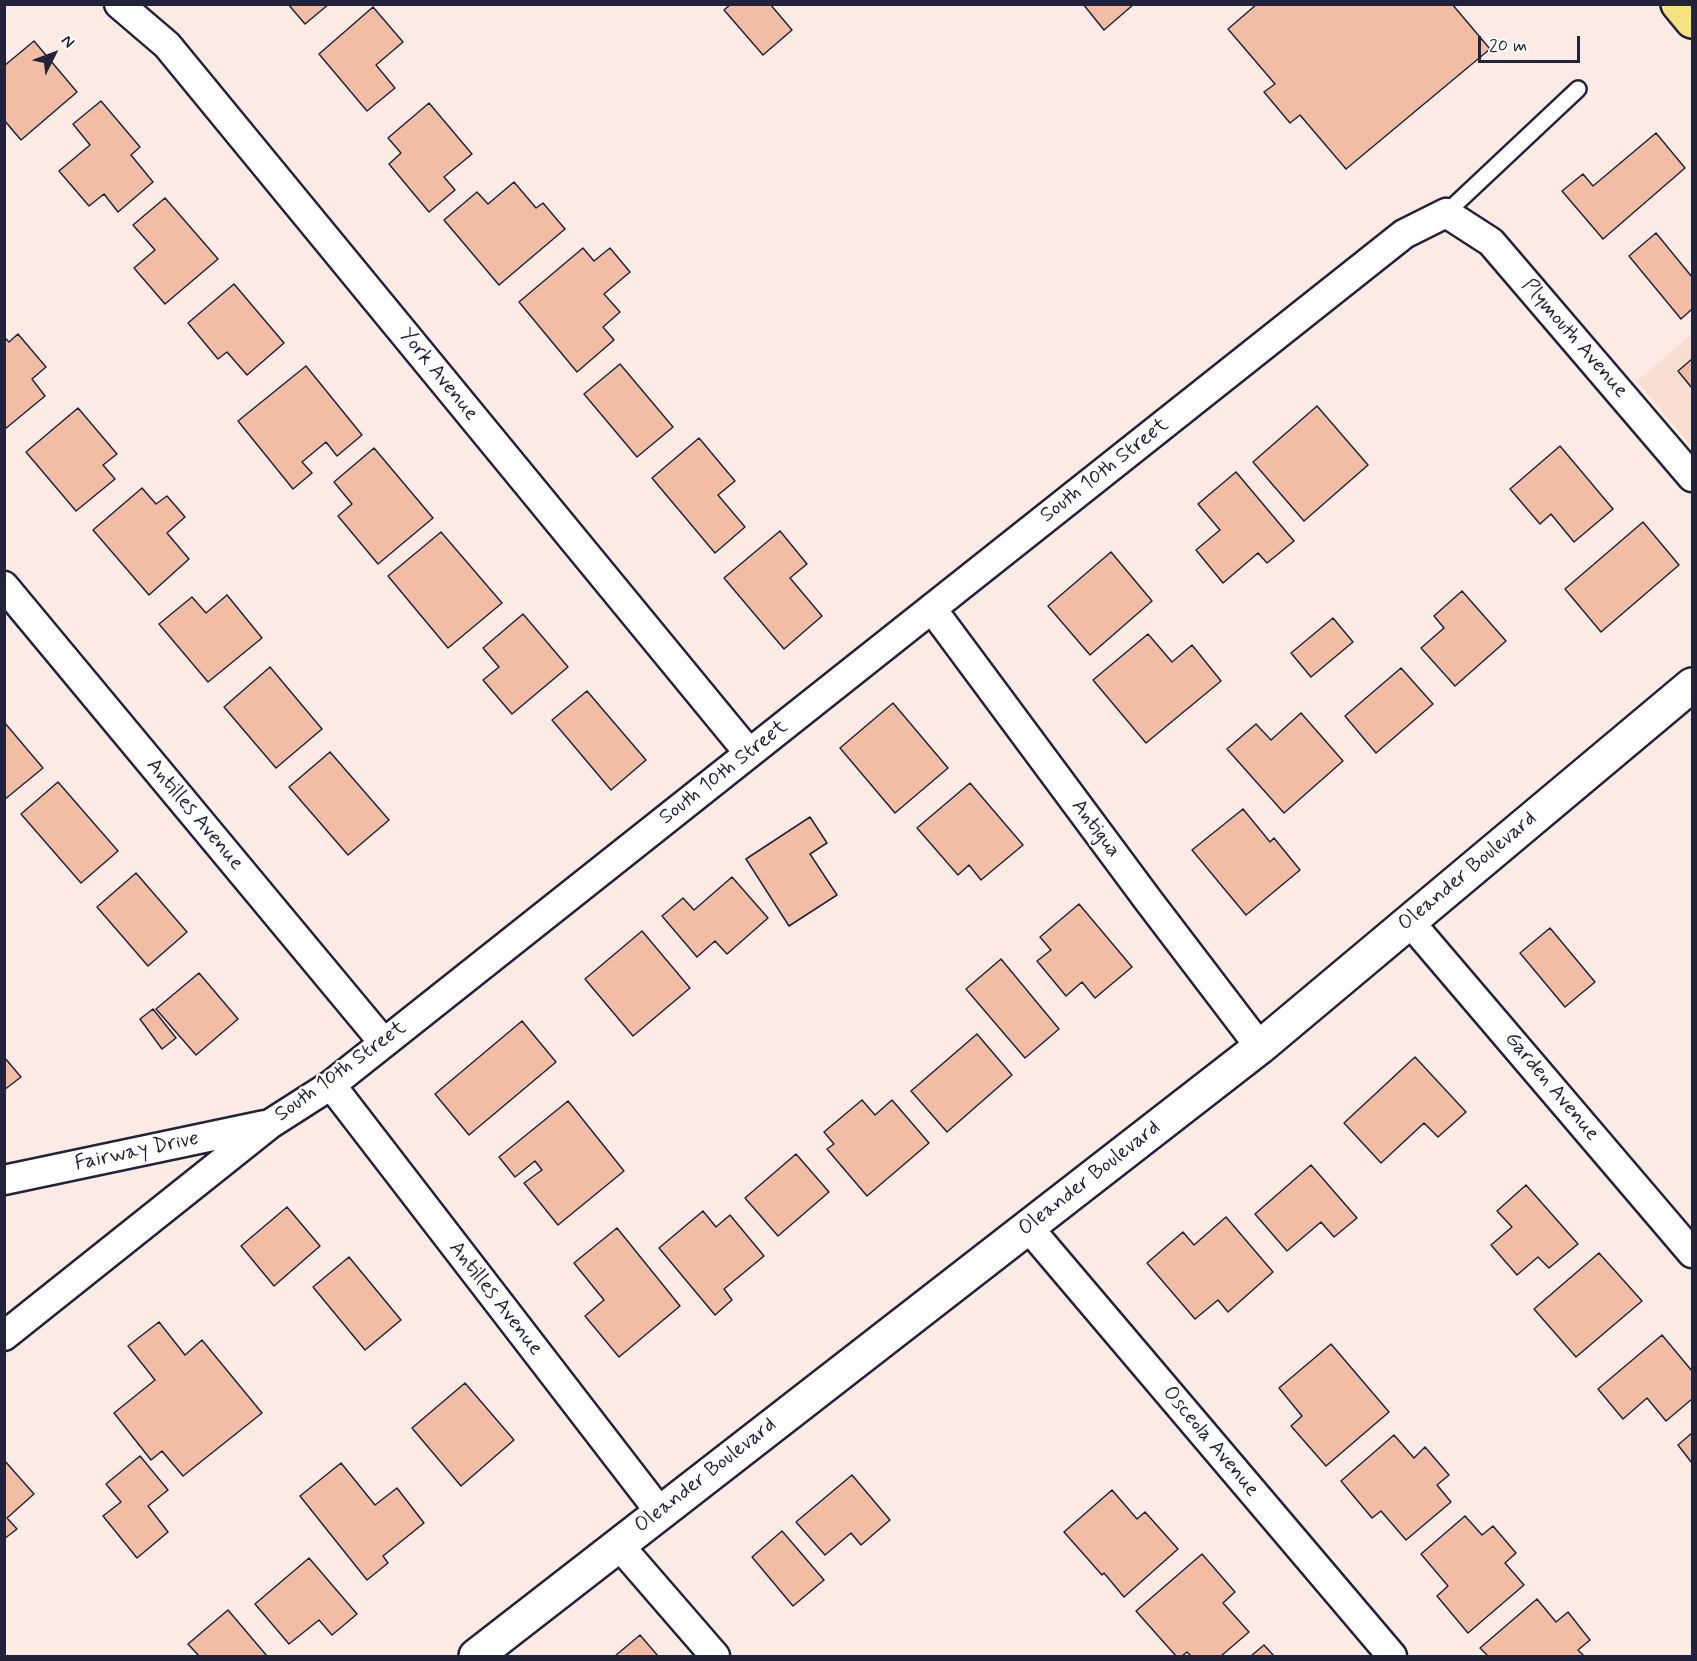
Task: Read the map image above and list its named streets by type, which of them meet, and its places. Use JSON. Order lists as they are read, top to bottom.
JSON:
{
  "streets": {
    "main road": ["Oleander Boulevard"],
    "street": [
      "Plymouth Avenue",
      "York Avenue",
      "South 10th Street",
      "Antilles Avenue",
      "Antigua",
      "Garden Avenue",
      "Fairway Drive",
      "Osceola Avenue"
    ]
  },
  "crossings": [
    ["Plymouth Avenue", "South 10th Street"],
    ["York Avenue", "South 10th Street"],
    ["South 10th Street", "Antilles Avenue"],
    ["South 10th Street", "Antigua"],
    ["South 10th Street", "Fairway Drive"],
    ["Antilles Avenue", "Oleander Boulevard"],
    ["Antigua", "Oleander Boulevard"],
    ["Oleander Boulevard", "Garden Avenue"],
    ["Oleander Boulevard", "Osceola Avenue"]
  ],
  "scale_bar": "20 m",
  "north": "top right"
}
